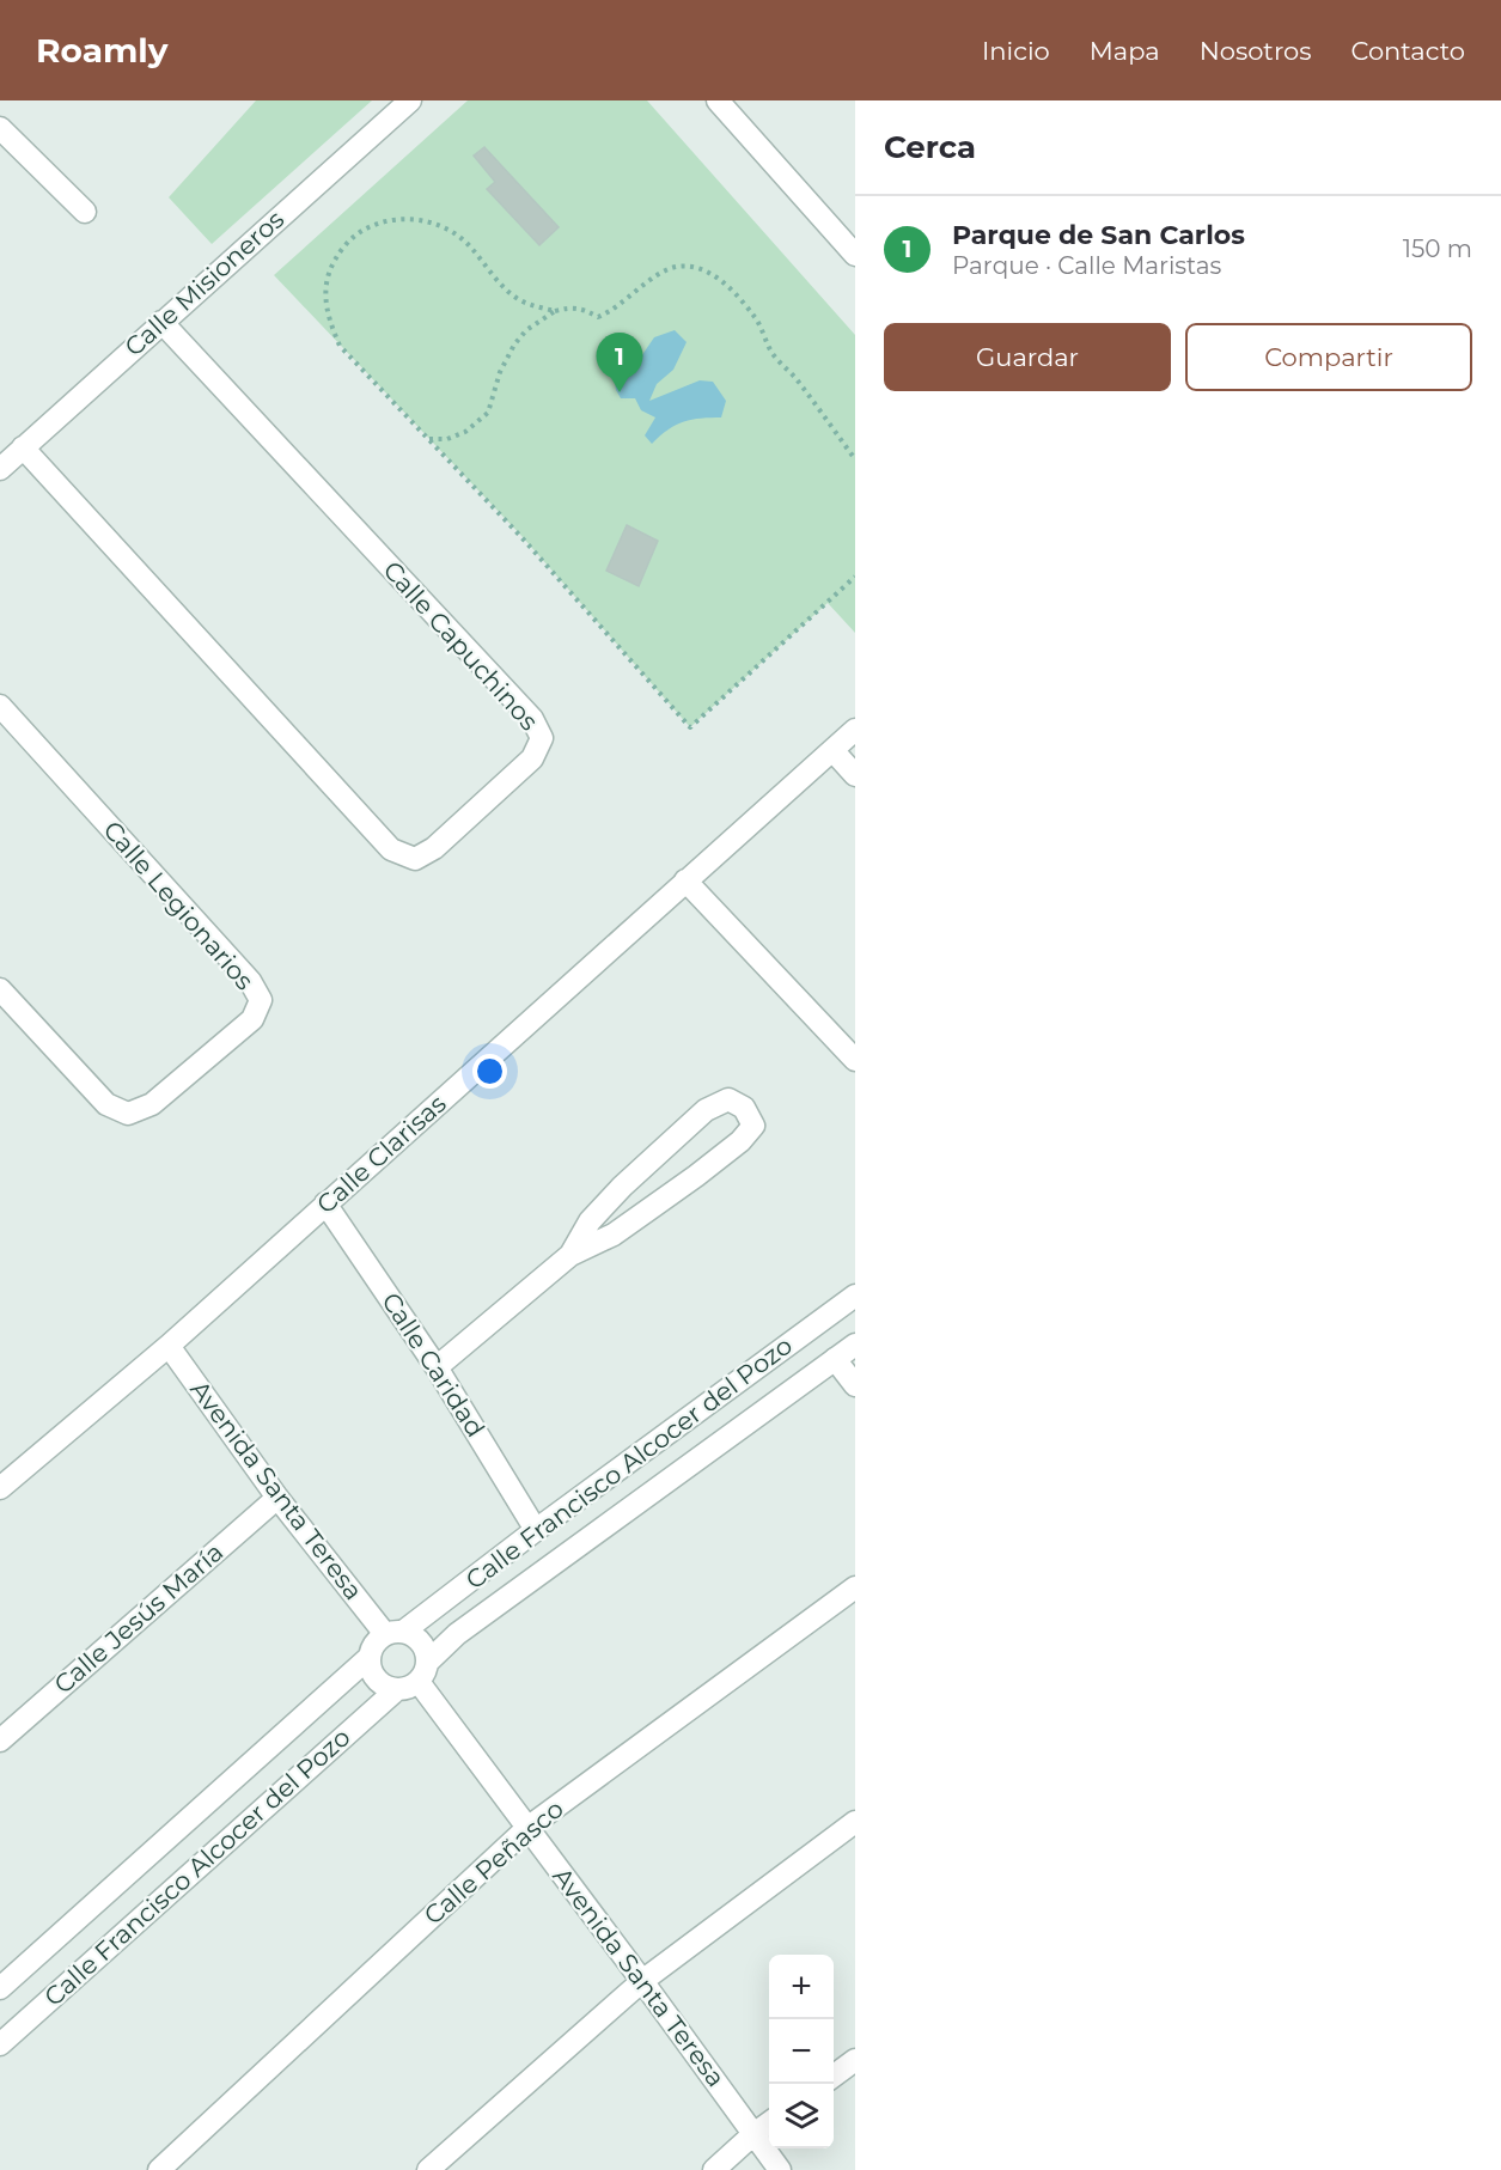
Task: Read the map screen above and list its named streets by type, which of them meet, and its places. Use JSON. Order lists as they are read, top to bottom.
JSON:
{
  "streets": {
    "street": [
      "Calle Misioneros",
      "Calle Capuchinos",
      "Calle Legionarios",
      "Calle Clarisas",
      "Calle Caridad",
      "Calle Francisco Alcocer del Pozo",
      "Avenida Santa Teresa",
      "Calle Jesús María",
      "Calle Peñasco"
    ]
  },
  "crossings": [
    ["Calle Misioneros", "Calle Capuchinos"],
    ["Calle Clarisas", "Calle Caridad"],
    ["Calle Clarisas", "Avenida Santa Teresa"],
    ["Calle Caridad", "Calle Francisco Alcocer del Pozo"],
    ["Calle Francisco Alcocer del Pozo", "Avenida Santa Teresa"],
    ["Avenida Santa Teresa", "Calle Jesús María"],
    ["Avenida Santa Teresa", "Calle Peñasco"]
  ],
  "page": {
    "header": "Roamly",
    "nav": [
      "Inicio",
      "Mapa",
      "Nosotros",
      "Contacto"
    ],
    "heading": "Cerca",
    "list": [
      {
        "mark": "1",
        "name": "Parque de San Carlos",
        "note": "Parque · Calle Maristas",
        "value": "150 m"
      }
    ],
    "buttons": ["Guardar", "Compartir"],
    "pins": "1",
    "map_buttons": ["+", "−"]
  }
}
